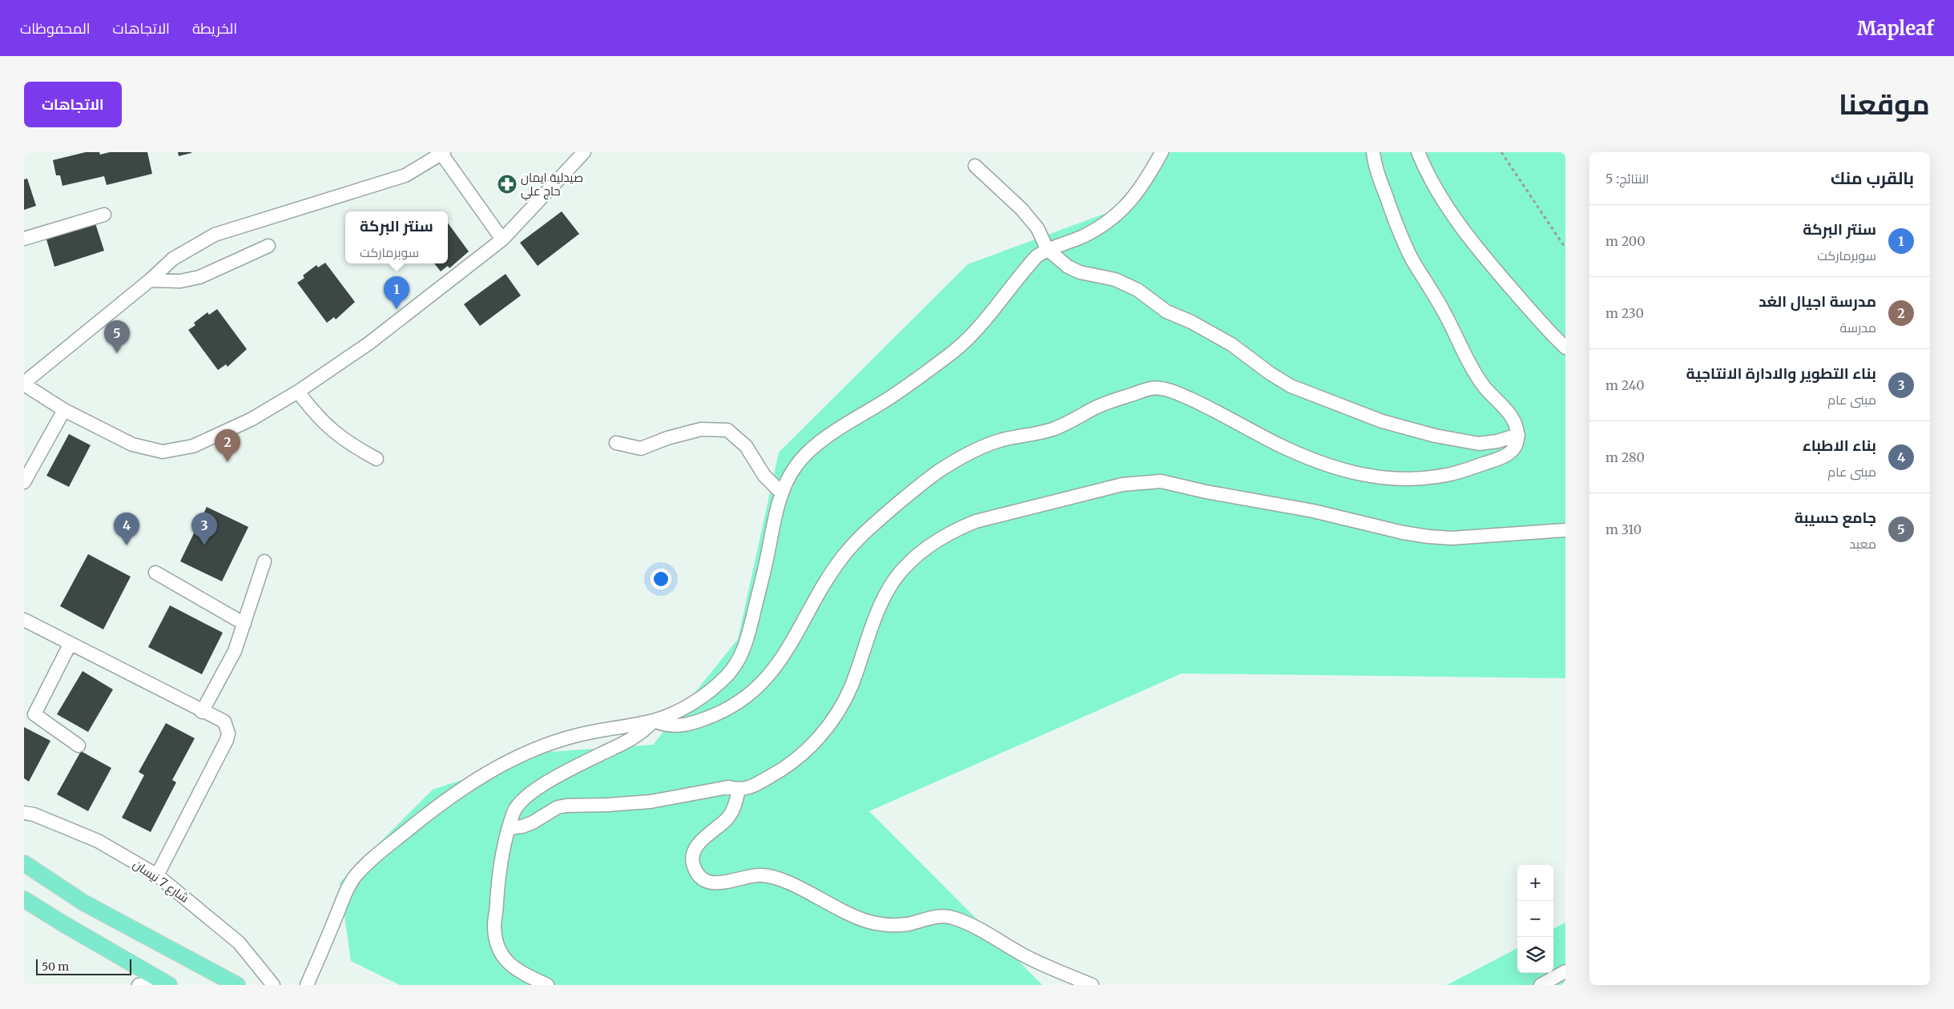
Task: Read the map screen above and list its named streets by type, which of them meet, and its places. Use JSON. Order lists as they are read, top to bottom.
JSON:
{
  "streets": {
    "street": ["شارع 7 نيسان"]
  },
  "places": {
    "pharmacy": ["صيدلية ايمان حاج علي"]
  },
  "scale_bar": "50 m",
  "page": {
    "header": "Mapleaf",
    "nav": ["الخريطة", "الاتجاهات", "المحفوظات"],
    "title": "موقعنا",
    "buttons": "الاتجاهات",
    "heading": ["بالقرب منك", "النتائج: 5"],
    "list": [
      {
        "mark": "1",
        "name": "سنتر البركة",
        "note": "سوبرماركت",
        "value": "200 m"
      },
      {
        "mark": "2",
        "name": "مدرسة اجيال الغد",
        "note": "مدرسة",
        "value": "230 m"
      },
      {
        "mark": "3",
        "name": "بناء التطوير والادارة الانتاجية",
        "note": "مبنى عام",
        "value": "240 m"
      },
      {
        "mark": "4",
        "name": "بناء الاطباء",
        "note": "مبنى عام",
        "value": "280 m"
      },
      {
        "mark": "5",
        "name": "جامع حسيبة",
        "note": "معبد",
        "value": "310 m"
      }
    ],
    "popup": ["سنتر البركة", "سوبرماركت"],
    "pins": [
      "1",
      "5",
      "2",
      "3",
      "4"
    ],
    "map_buttons": ["+", "−"],
    "scale": "50 m"
  }
}
